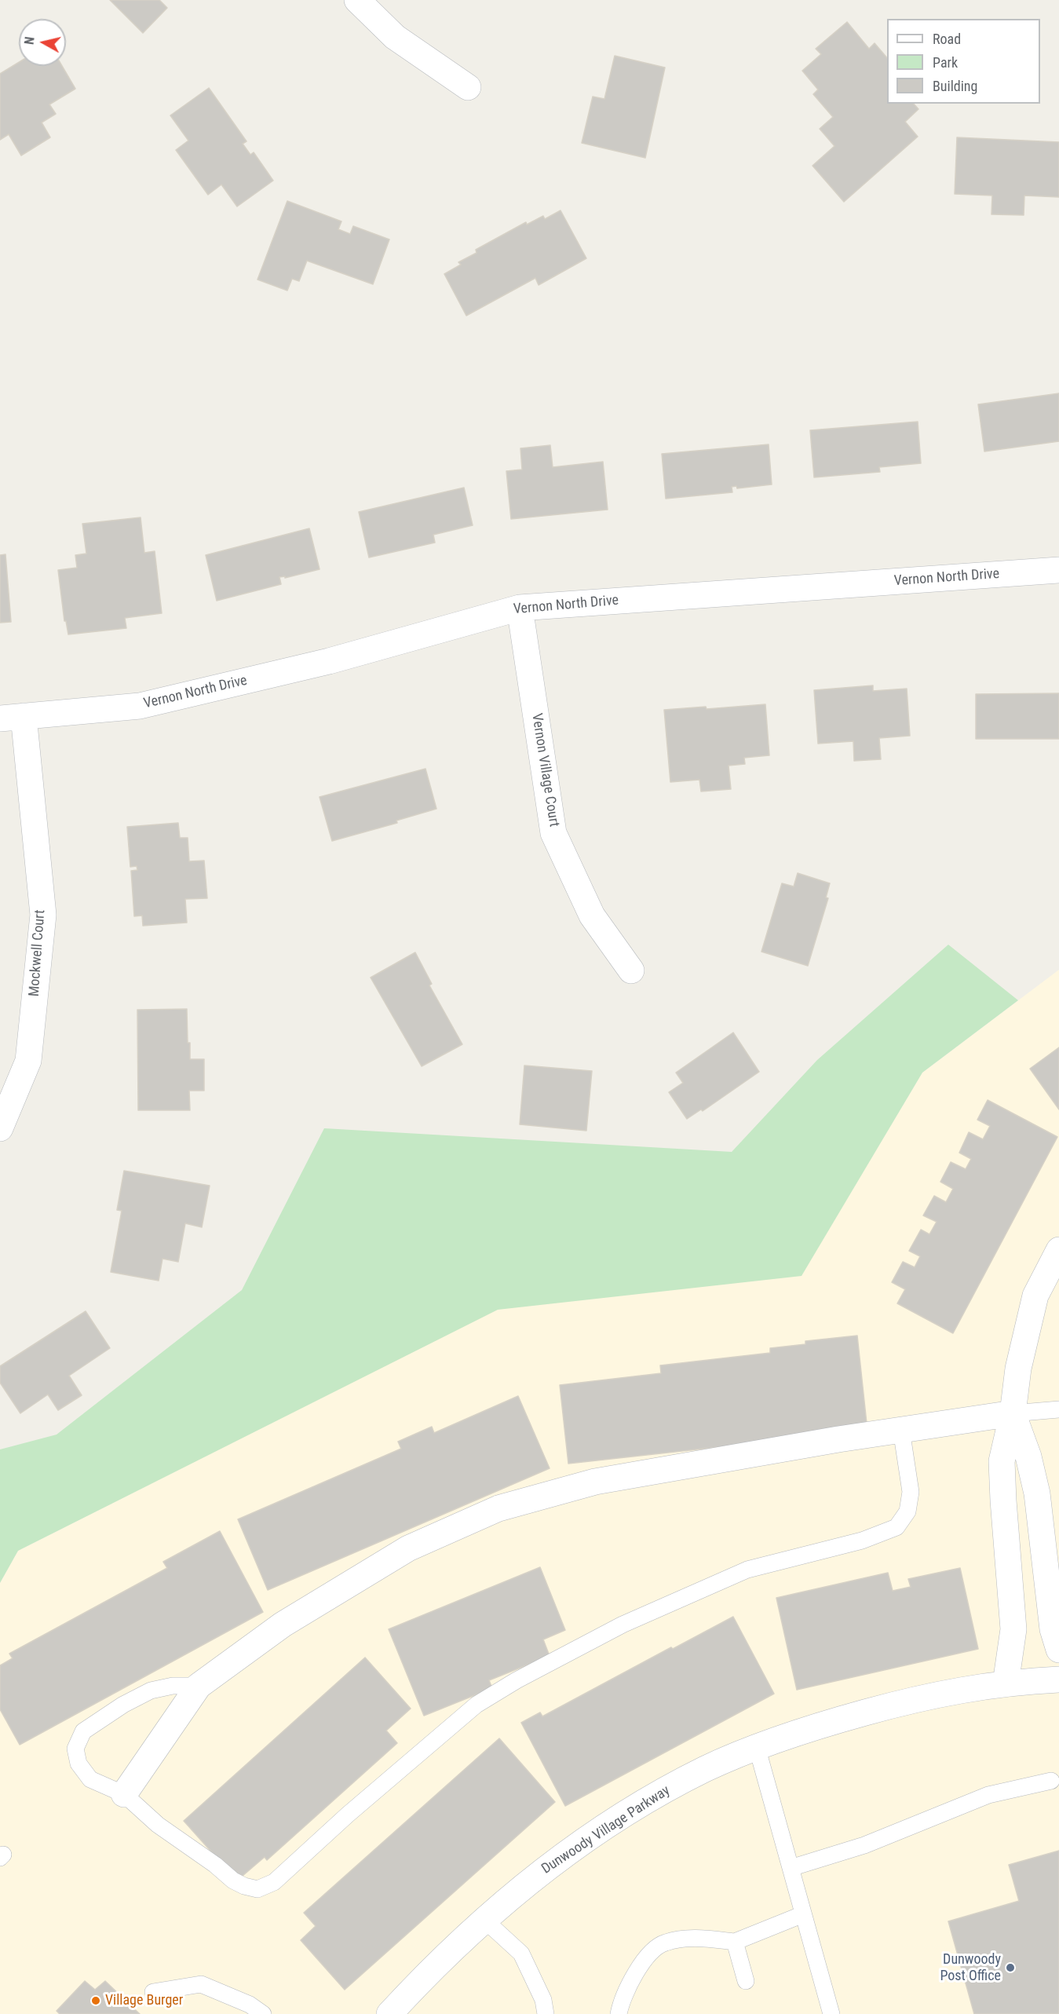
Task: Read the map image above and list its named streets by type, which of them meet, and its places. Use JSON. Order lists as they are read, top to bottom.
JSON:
{
  "streets": {
    "street": [
      "Vernon North Drive",
      "Vernon Village Court",
      "Mockwell Court",
      "Dunwoody Village Parkway"
    ]
  },
  "crossings": [
    ["Vernon North Drive", "Vernon Village Court"],
    ["Vernon North Drive", "Mockwell Court"]
  ],
  "places": ["Dunwoody Post Office", "Village Burger"],
  "legend": ["Road", "Park", "Building"],
  "north": "left"
}
